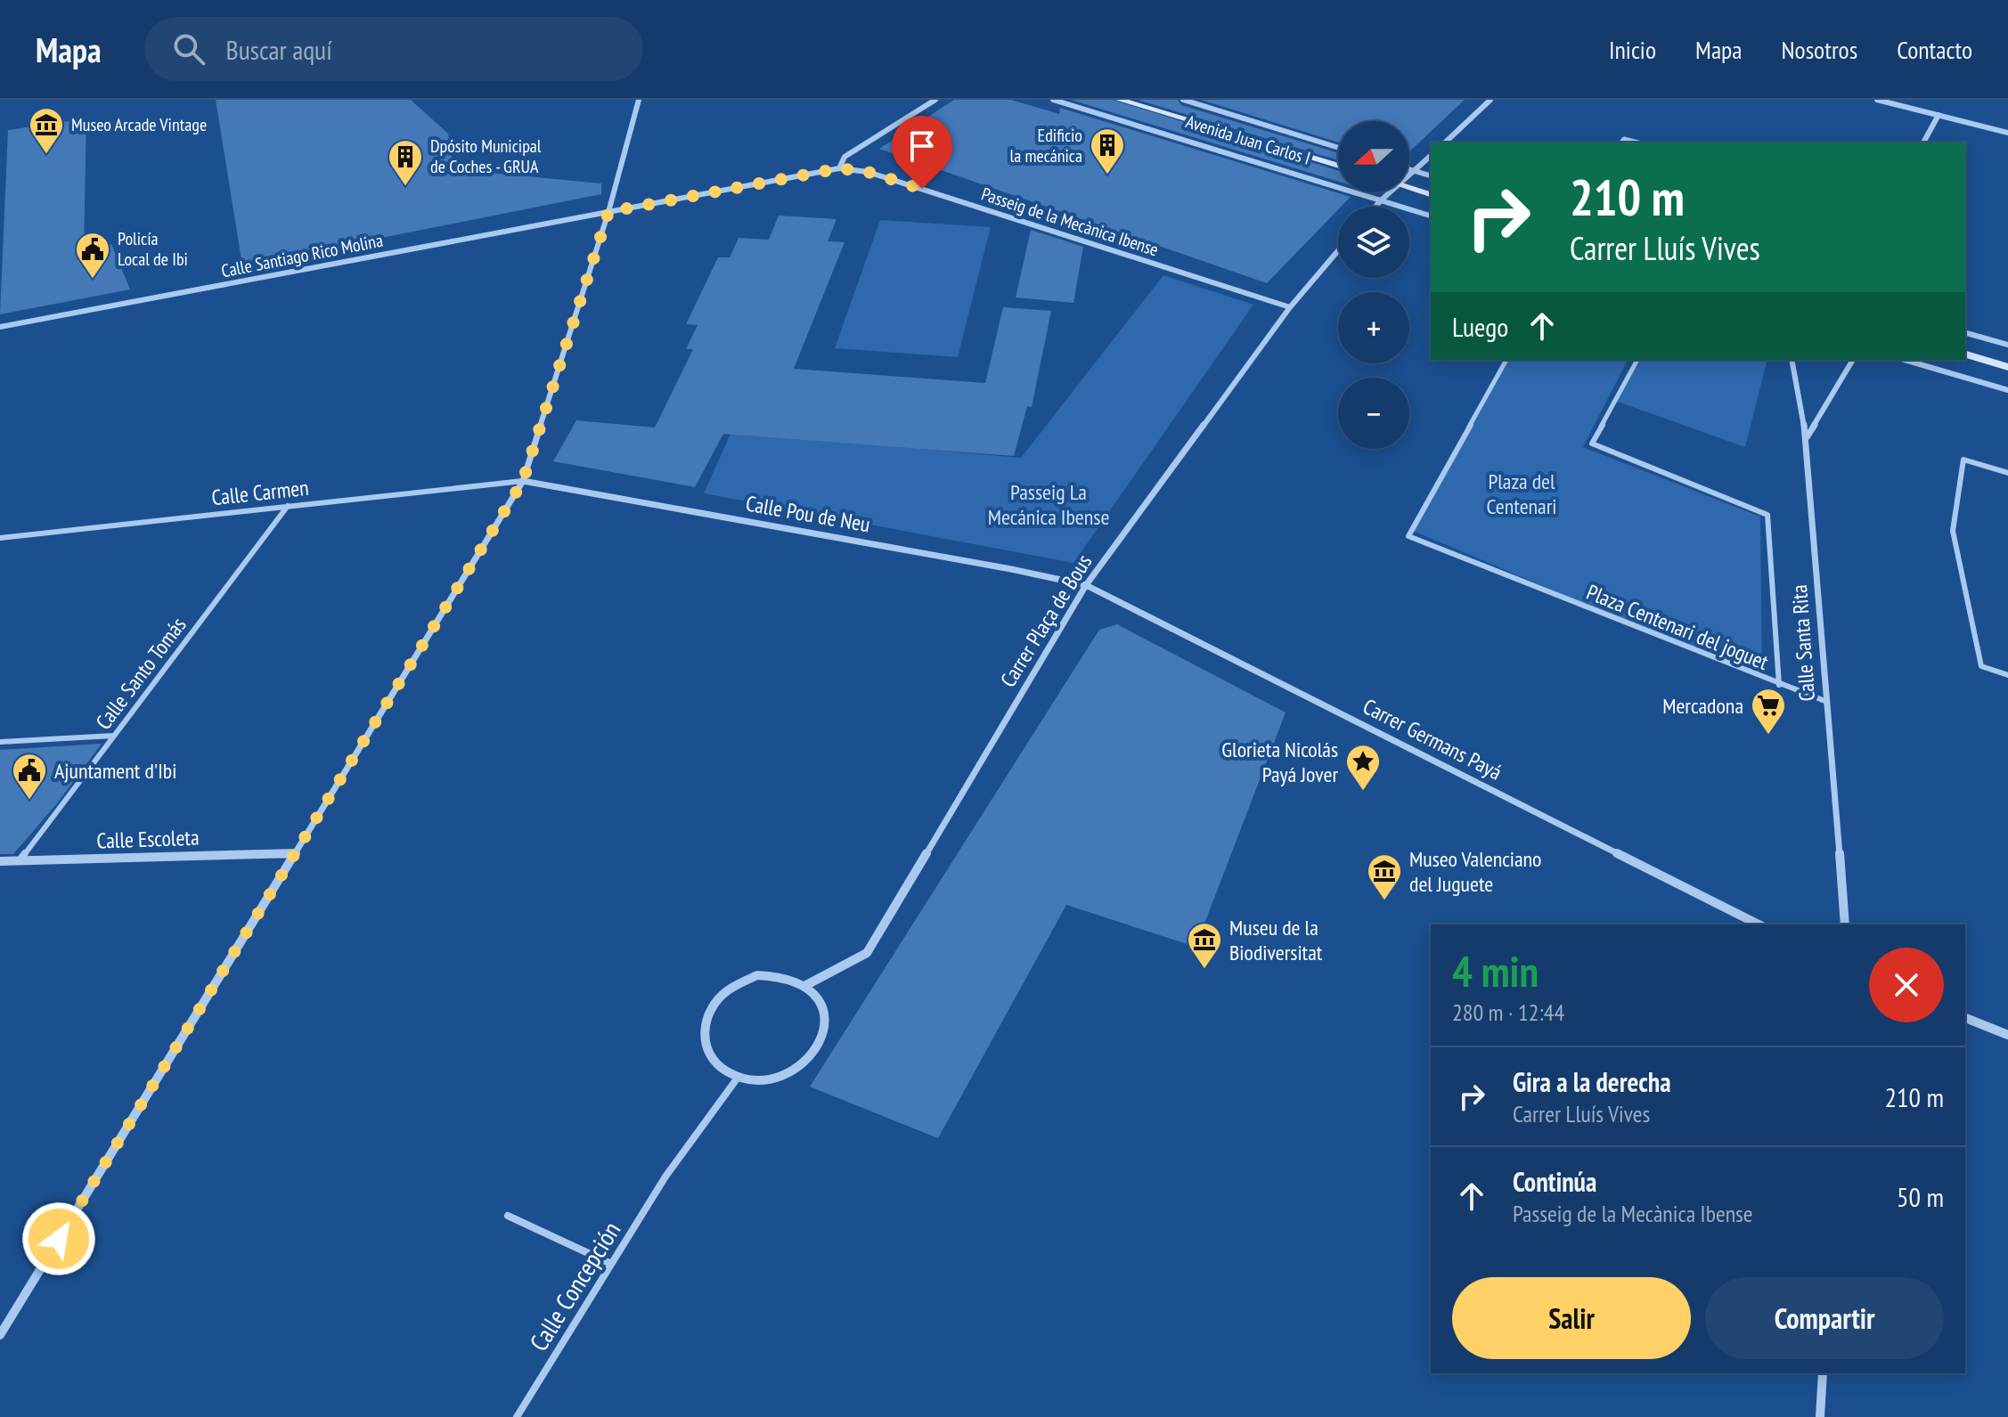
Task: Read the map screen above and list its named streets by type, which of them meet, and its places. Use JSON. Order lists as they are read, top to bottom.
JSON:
{
  "streets": {
    "main road": ["Avenida Juan Carlos I"],
    "street": [
      "Passeig de la Mecànica Ibense",
      "Calle Santiago Rico Molina",
      "Calle Carmen",
      "Calle Pou de Neu",
      "Carrer Plaça de Bous",
      "Plaza Centenari del joguet",
      "Calle Santa Rita",
      "Calle Santo Tomás",
      "Carrer Germans Payá",
      "Calle Escoleta",
      "Calle Concepción"
    ]
  },
  "crossings": [
    ["Passeig de la Mecànica Ibense", "Calle Santiago Rico Molina"],
    ["Passeig de la Mecànica Ibense", "Carrer Plaça de Bous"],
    ["Calle Carmen", "Calle Pou de Neu"],
    ["Calle Carmen", "Calle Santo Tomás"],
    ["Calle Pou de Neu", "Carrer Plaça de Bous"],
    ["Calle Pou de Neu", "Carrer Germans Payá"],
    ["Carrer Plaça de Bous", "Carrer Germans Payá"],
    ["Carrer Plaça de Bous", "Calle Concepción"],
    ["Calle Santo Tomás", "Calle Escoleta"]
  ],
  "parks": ["Plaza del Centenari", "Passeig La Mecánica Ibense"],
  "places": {
    "museum": ["Museo Arcade Vintage", "Museo Valenciano del Juguete", "Museu de la Biodiversitat"],
    "building": ["Edificio la mecánica", "Dpósito Municipal de Coches - GRUA"],
    "public building": ["Policía Local de Ibi", "Ajuntament d'Ibi"],
    "supermarket": ["Mercadona"],
    "place": ["Glorieta Nicolás Payá Jover"]
  },
  "north": "left",
  "page": {
    "header": "Mapa",
    "search": "Buscar aquí",
    "nav": [
      "Inicio",
      "Mapa",
      "Nosotros",
      "Contacto"
    ],
    "map_buttons": ["+", "−"],
    "turn": ["210 m", "Carrer Lluís Vives"],
    "then": "Luego",
    "heading": ["4 min", "280 m · 12:44"],
    "list": [
      {
        "name": "Gira a la derecha",
        "note": "Carrer Lluís Vives",
        "value": "210 m"
      },
      {
        "name": "Continúa",
        "note": "Passeig de la Mecànica Ibense",
        "value": "50 m"
      }
    ],
    "buttons": ["Salir", "Compartir"]
  }
}
